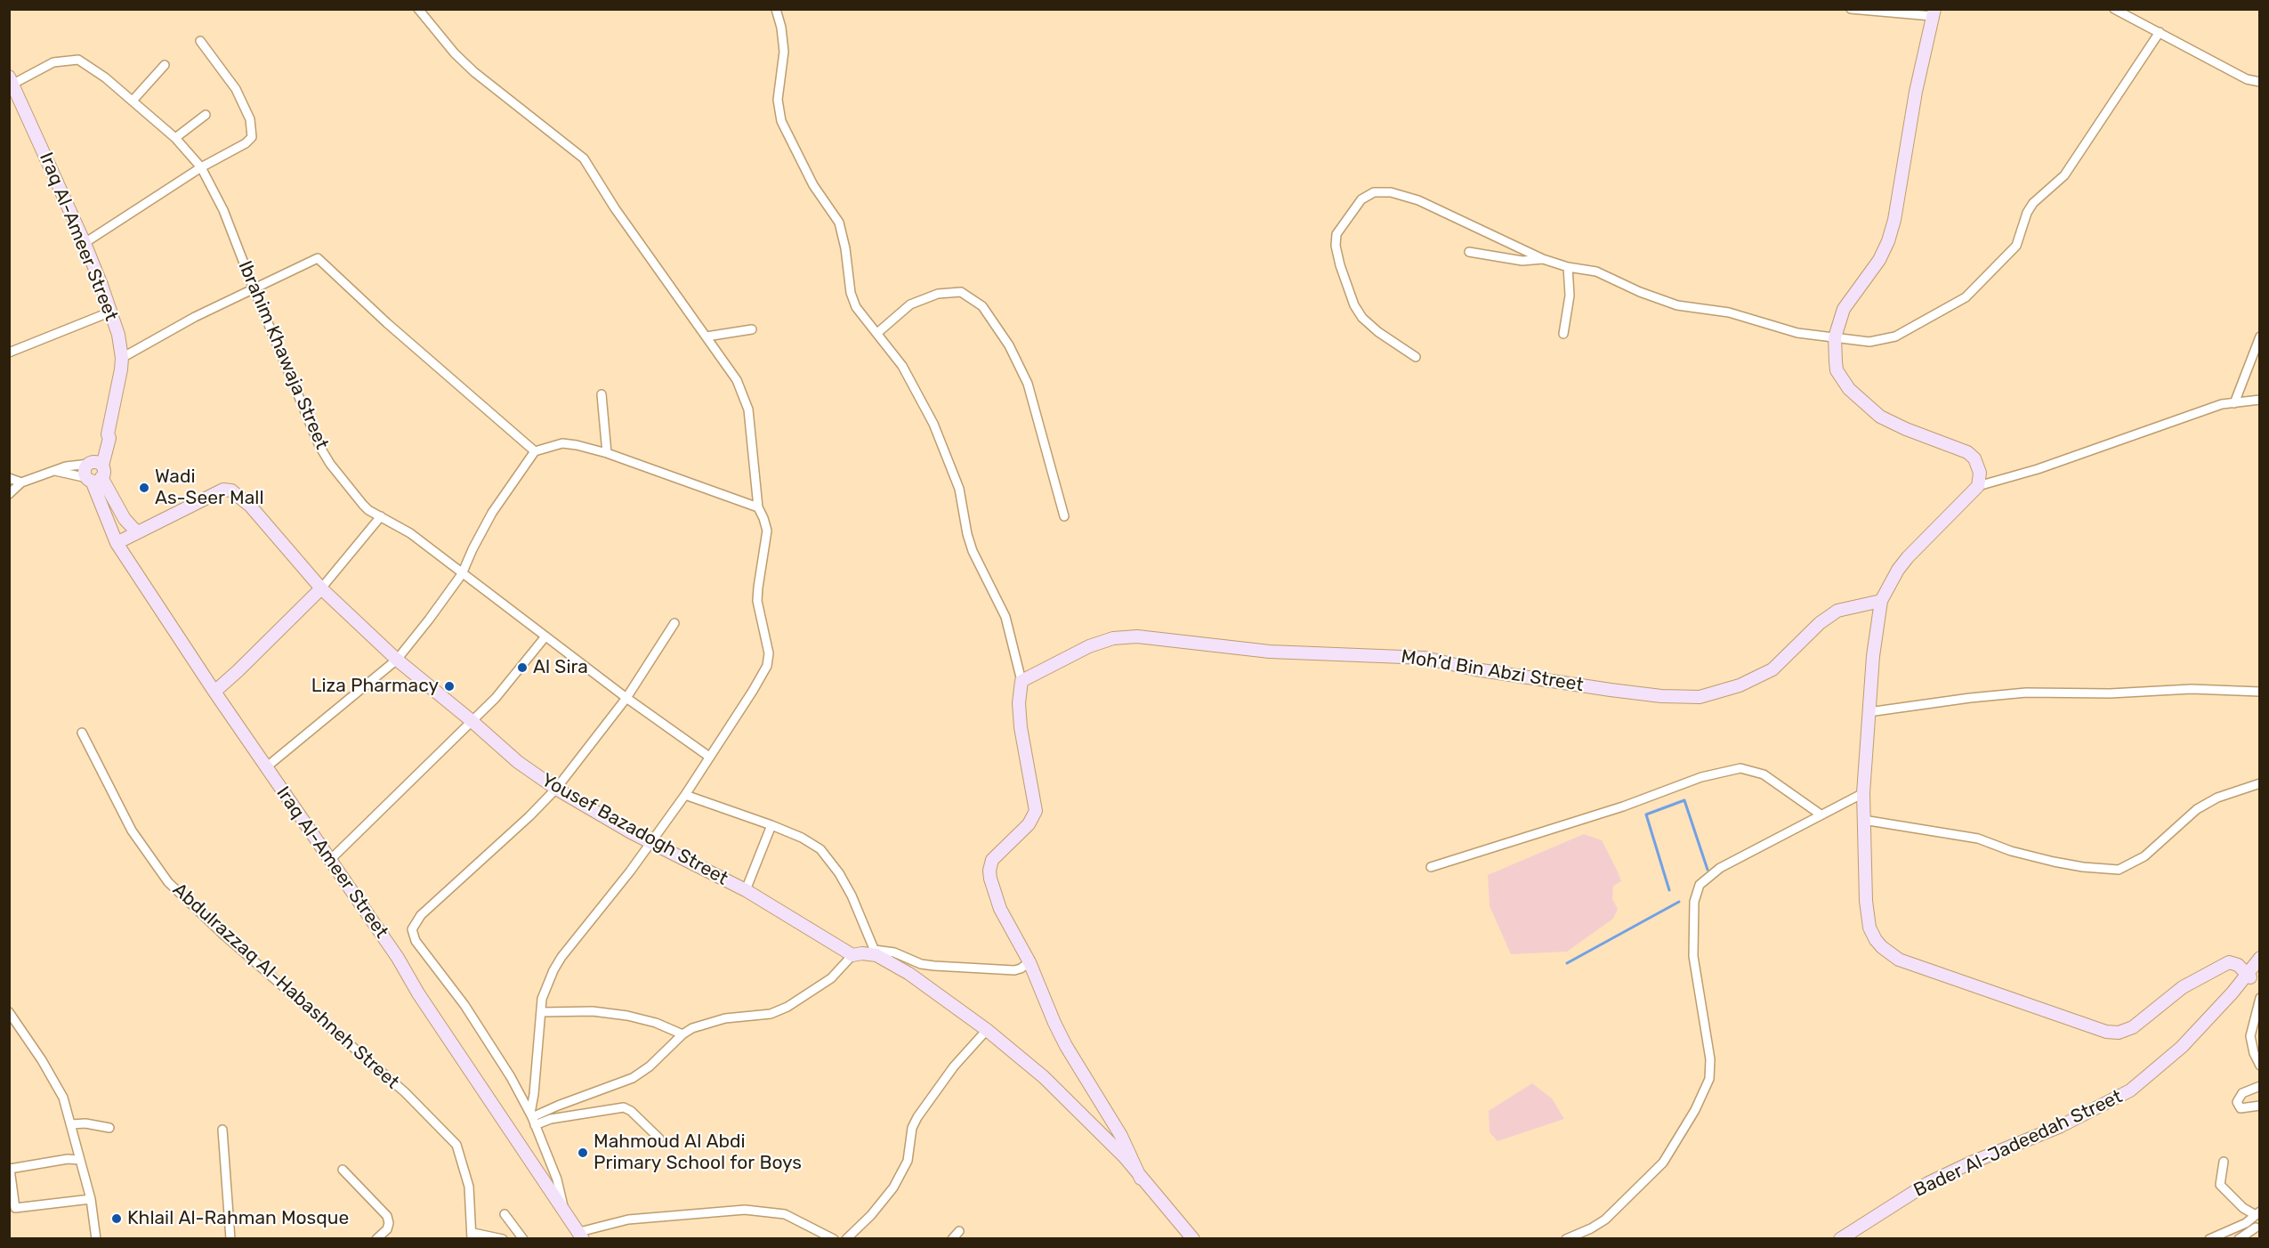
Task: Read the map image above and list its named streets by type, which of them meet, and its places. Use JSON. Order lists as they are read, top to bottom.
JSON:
{
  "streets": {
    "main road": [
      "Iraq Al-Ameer Street",
      "Moh’d Bin Abzi Street",
      "Yousef Bazadogh Street",
      "Bader Al-Jadeedah Street"
    ],
    "street": ["Ibrahim Khawaja Street", "Abdulrazzaq Al-Habashneh Street"]
  },
  "crossings": [
    ["Iraq Al-Ameer Street", "Ibrahim Khawaja Street"]
  ],
  "places": [
    "Wadi As-Seer Mall",
    "Al Sira",
    "Liza Pharmacy",
    "Mahmoud Al Abdi Primary School for Boys",
    "Khlail Al-Rahman Mosque"
  ]
}
